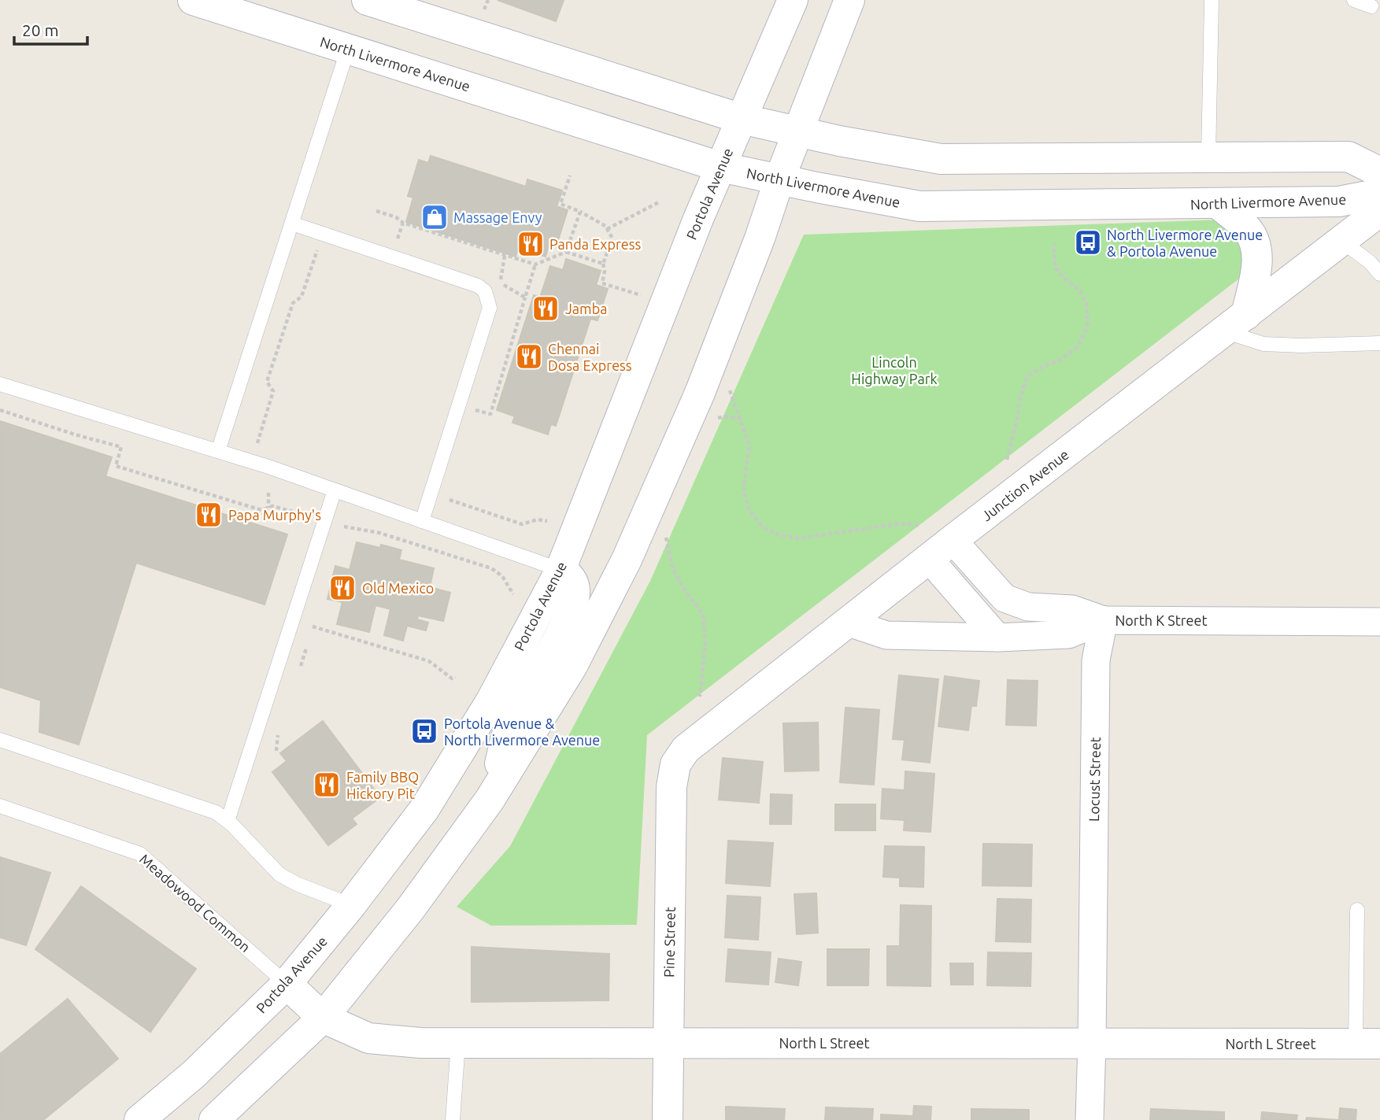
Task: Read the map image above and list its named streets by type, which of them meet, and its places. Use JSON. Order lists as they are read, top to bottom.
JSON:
{
  "streets": {
    "main road": [
      "North Livermore Avenue",
      "Portola Avenue",
      "Junction Avenue",
      "Pine Street",
      "North L Street"
    ],
    "street": ["North K Street", "Locust Street"],
    "lane": ["Meadowood Common"]
  },
  "crossings": [
    ["North Livermore Avenue", "Portola Avenue"],
    ["Portola Avenue", "Meadowood Common"],
    ["Portola Avenue", "North L Street"],
    ["Junction Avenue", "North K Street"],
    ["Junction Avenue", "Pine Street"],
    ["North K Street", "Locust Street"],
    ["Locust Street", "North L Street"],
    ["Meadowood Common", "North L Street"],
    ["Pine Street", "North L Street"]
  ],
  "parks": ["Lincoln Highway Park"],
  "places": {
    "shop": ["Massage Envy"],
    "bus stop": ["North Livermore Avenue & Portola Avenue", "Portola Avenue & North Livermore Avenue"],
    "restaurant": [
      "Panda Express",
      "Jamba",
      "Chennai Dosa Express",
      "Papa Murphy's",
      "Old Mexico",
      "Family BBQ Hickory Pit"
    ]
  },
  "scale_bar": "20 m"
}
